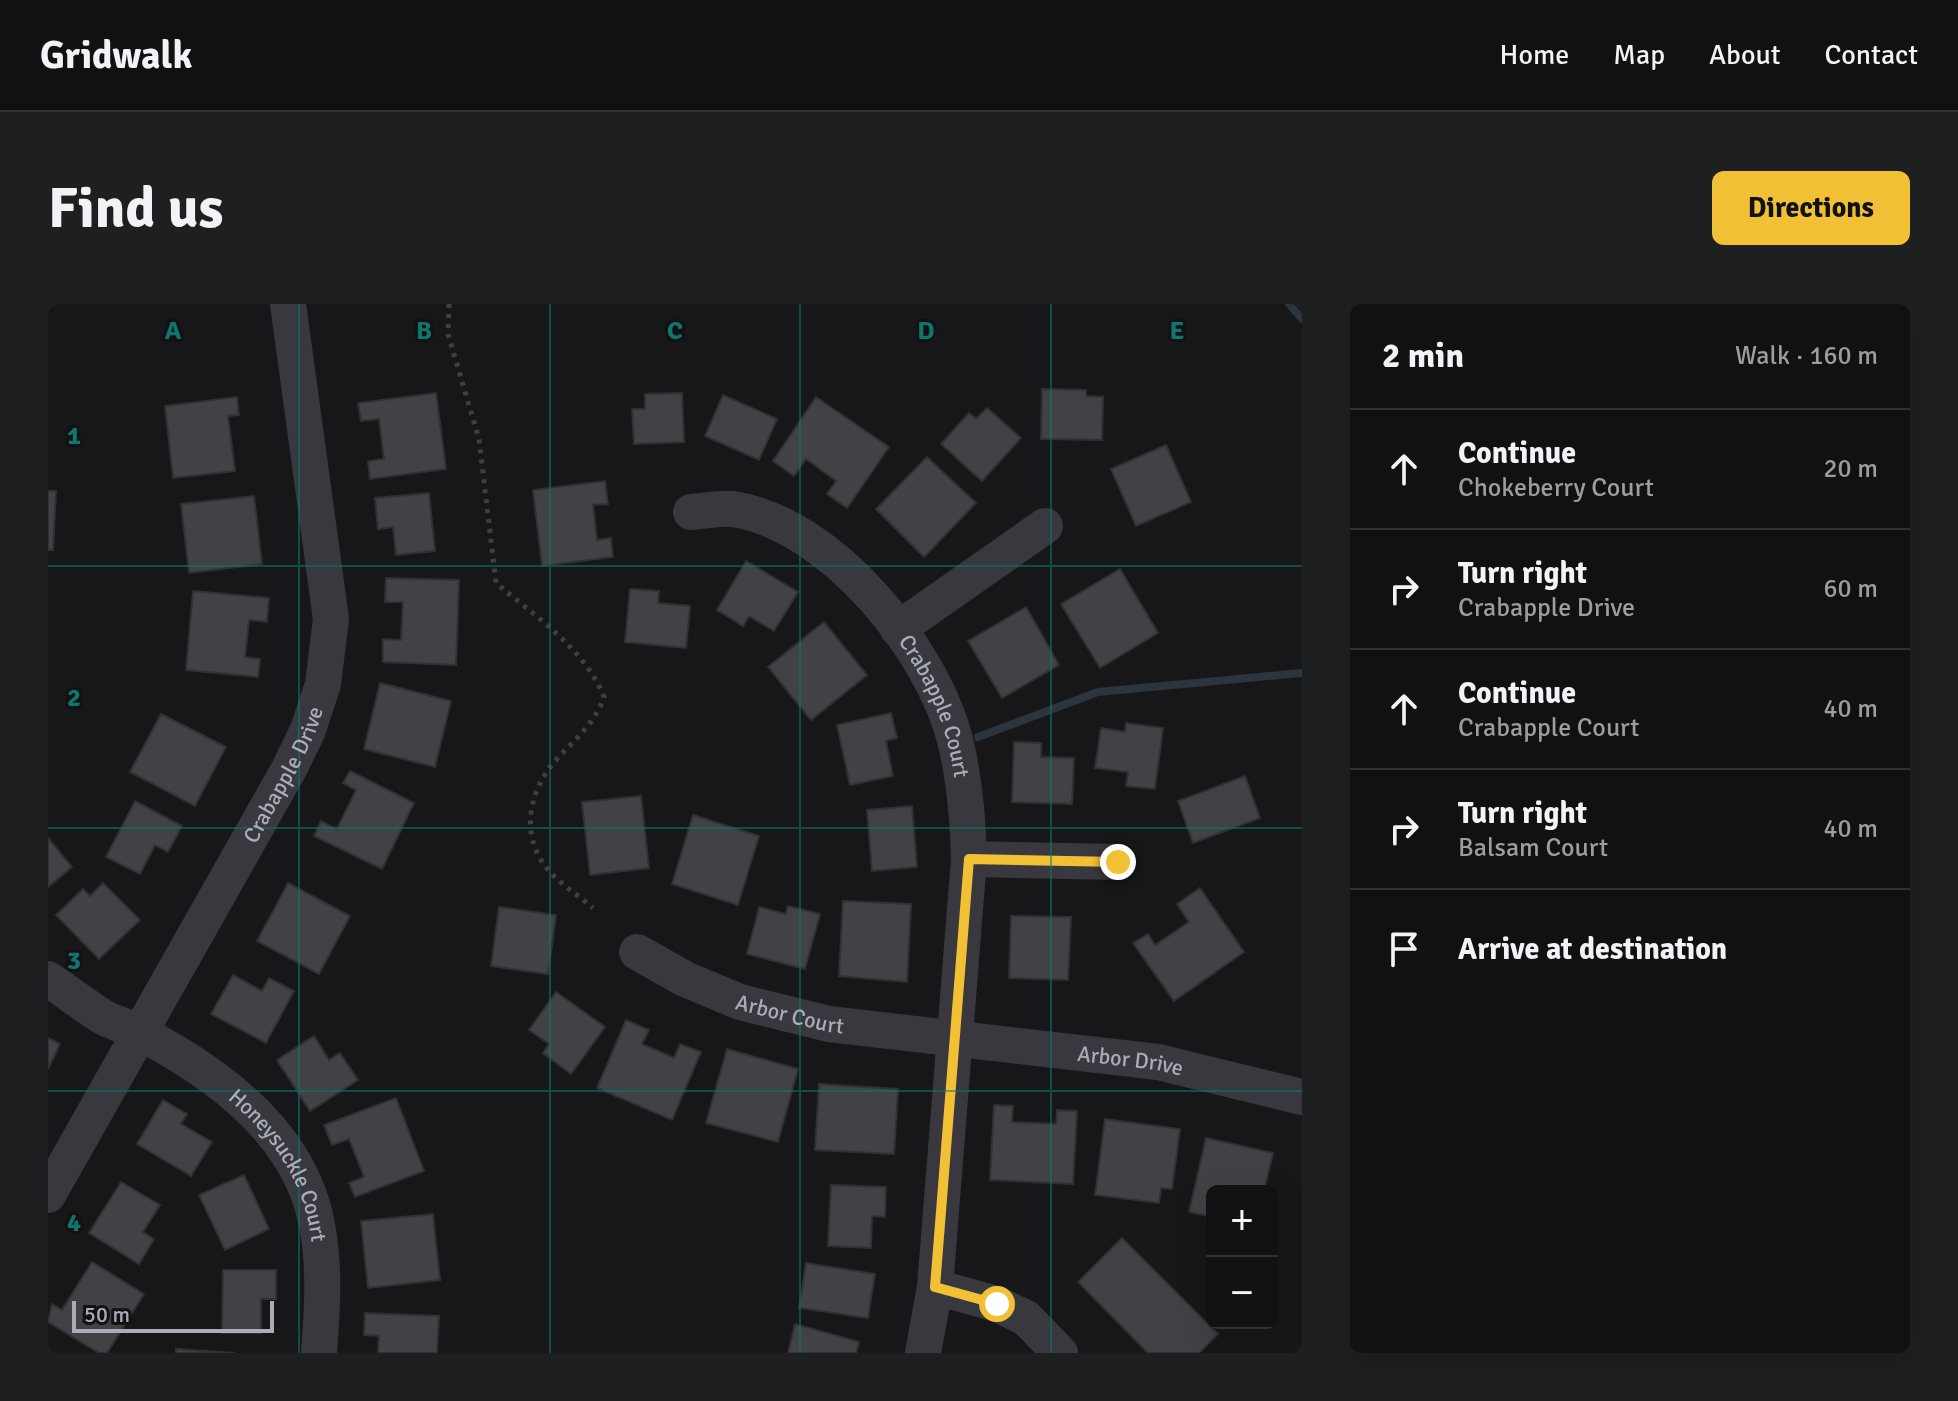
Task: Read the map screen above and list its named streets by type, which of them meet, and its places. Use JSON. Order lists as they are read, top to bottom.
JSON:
{
  "streets": {
    "street": [
      "Crabapple Court",
      "Crabapple Drive",
      "Arbor Court",
      "Arbor Drive",
      "Honeysuckle Court"
    ]
  },
  "crossings": [
    ["Crabapple Court", "Arbor Court"],
    ["Crabapple Court", "Arbor Drive"],
    ["Crabapple Drive", "Honeysuckle Court"],
    ["Arbor Court", "Arbor Drive"]
  ],
  "scale_bar": "50 m",
  "page": {
    "header": "Gridwalk",
    "nav": [
      "Home",
      "Map",
      "About",
      "Contact"
    ],
    "buttons": "Directions",
    "title": "Find us",
    "heading": ["2 min", "Walk · 160 m"],
    "list": [
      ["Continue", "Chokeberry Court", "20 m"],
      ["Turn right", "Crabapple Drive", "60 m"],
      ["Continue", "Crabapple Court", "40 m"],
      ["Turn right", "Balsam Court", "40 m"],
      "Arrive at destination"
    ],
    "map_buttons": ["+", "−"],
    "scale": "50 m"
  },
  "grid": {
    "columns": [
      "A",
      "B",
      "C",
      "D",
      "E"
    ],
    "rows": [
      "1",
      "2",
      "3",
      "4"
    ]
  }
}
